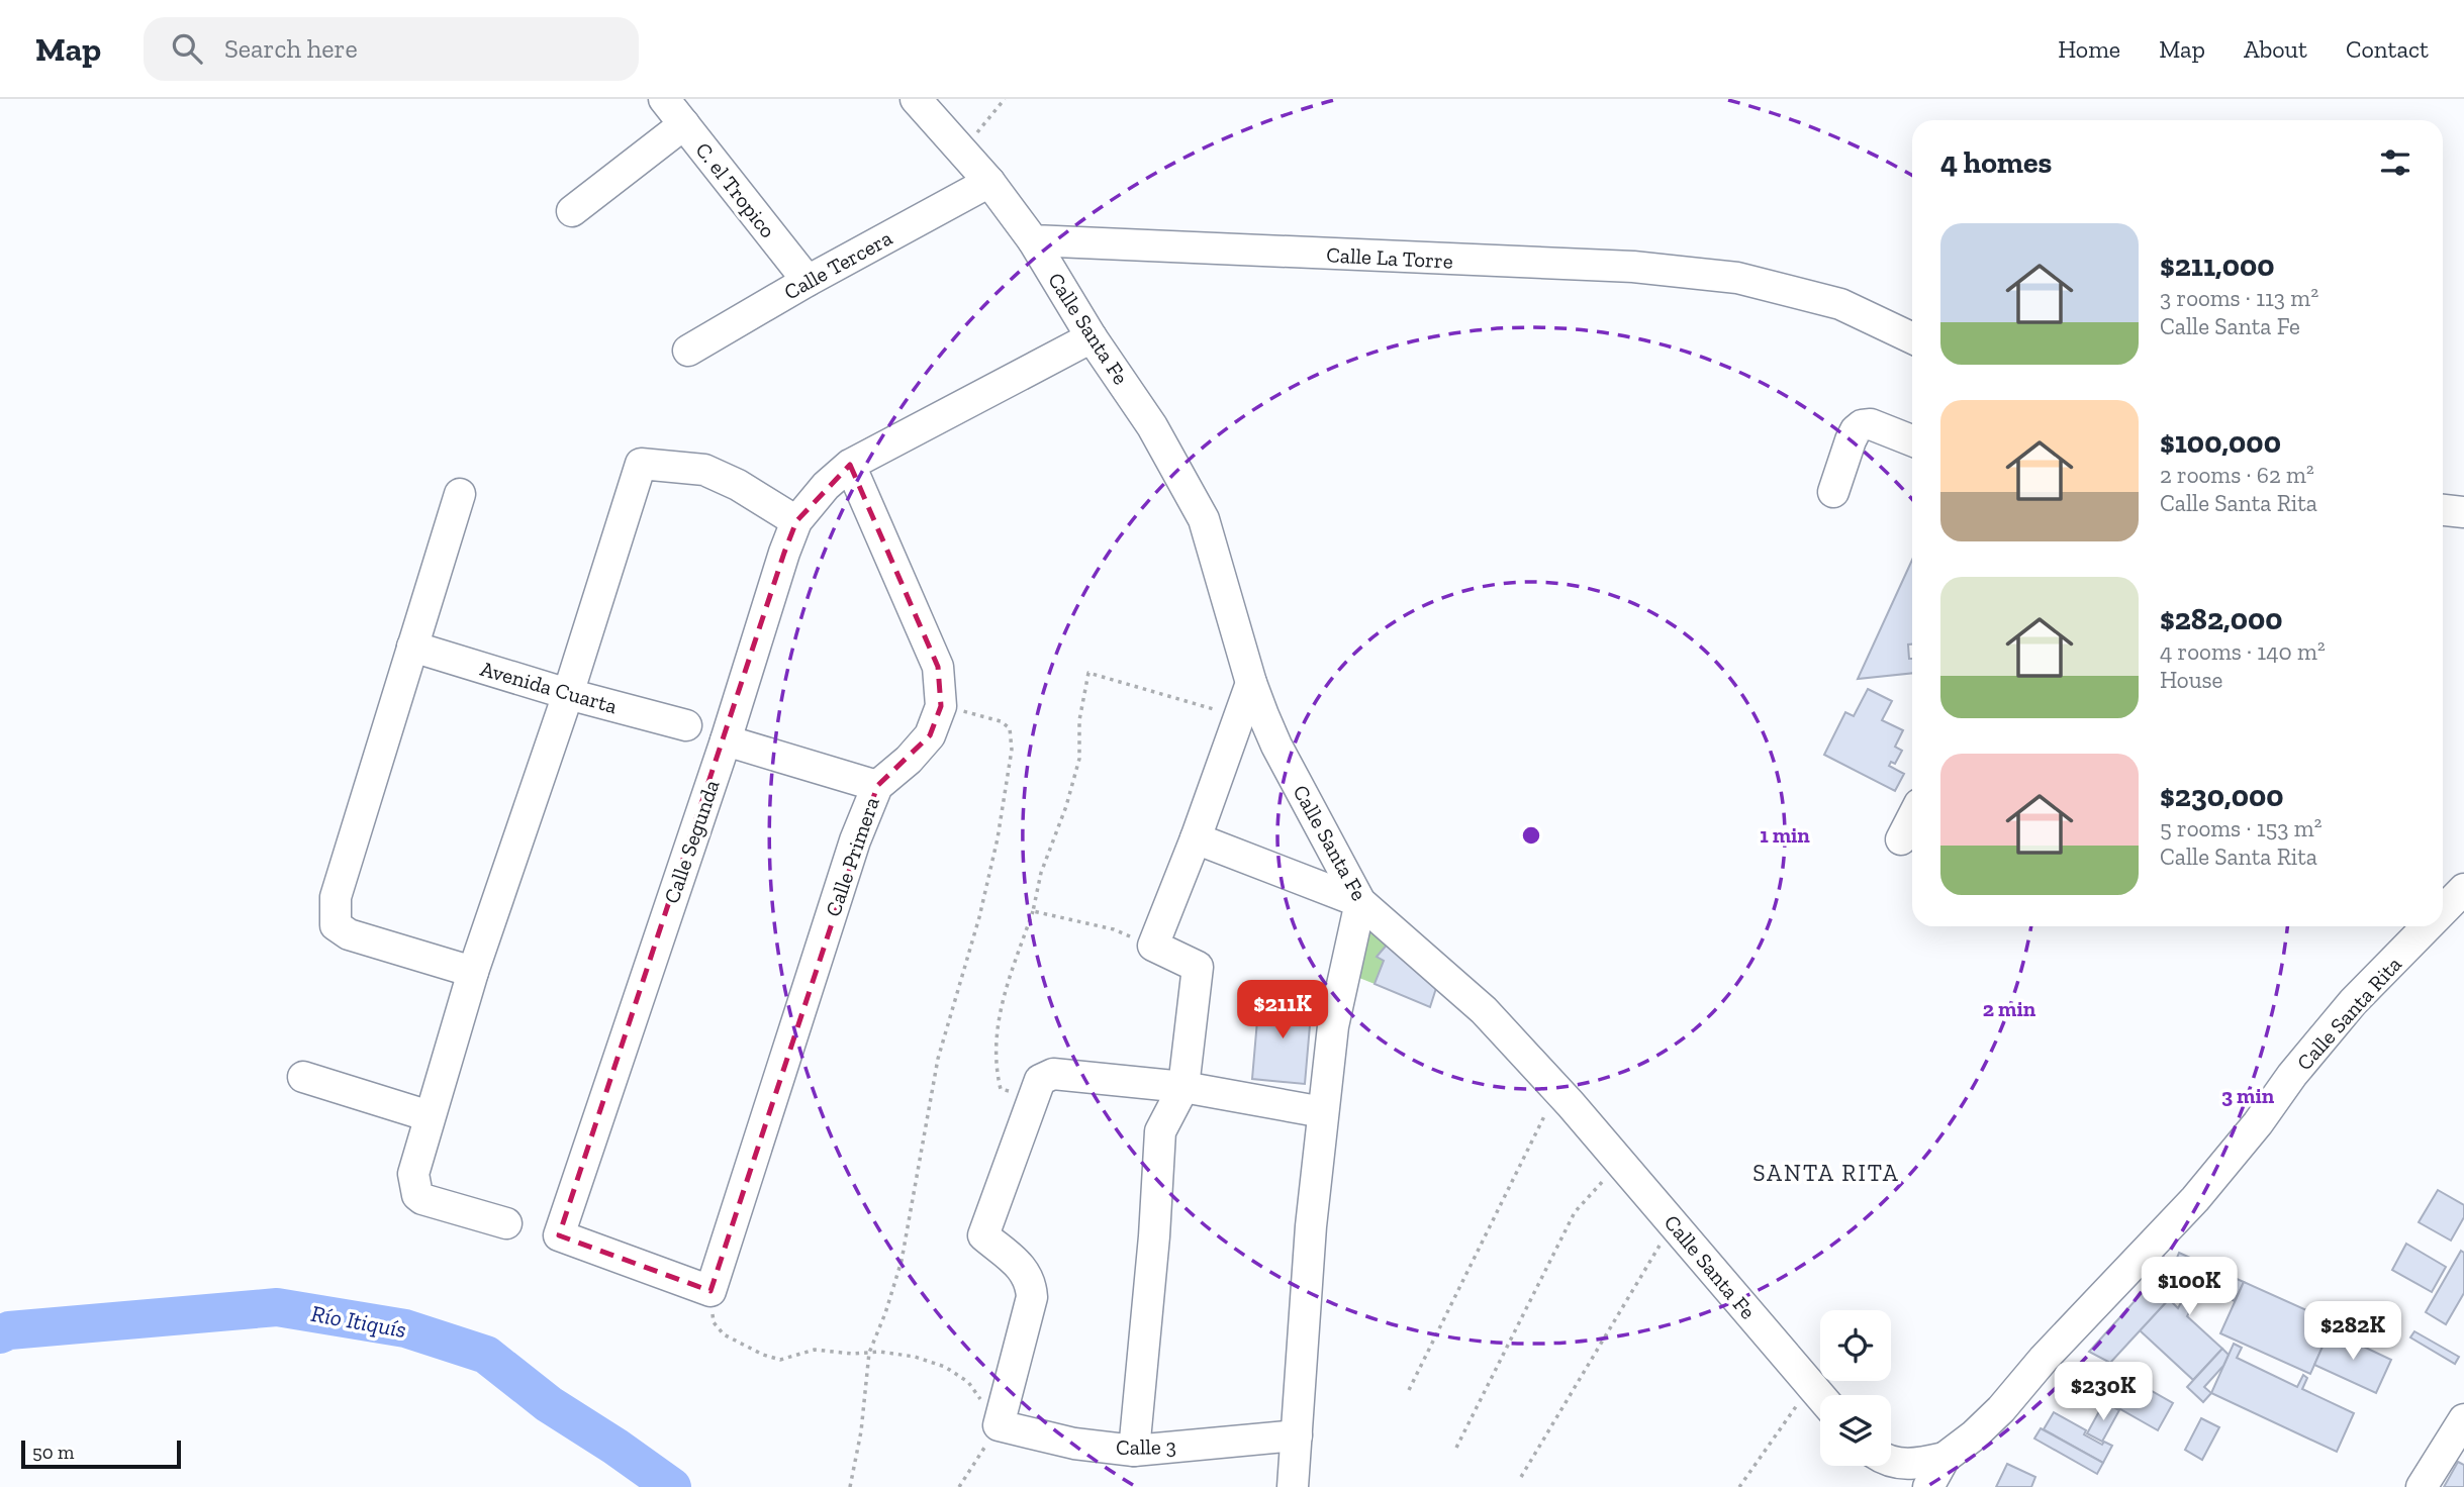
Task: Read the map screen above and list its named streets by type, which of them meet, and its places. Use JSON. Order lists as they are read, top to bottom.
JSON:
{
  "streets": {
    "street": [
      "C. el Tropico",
      "Calle La Torre",
      "Calle Tercera",
      "Calle Santa Fe",
      "Avenida Cuarta",
      "Calle Segunda",
      "Calle Primera",
      "Calle Santa Rita",
      "Calle 3"
    ]
  },
  "crossings": [
    ["C. el Tropico", "Calle Tercera"],
    ["Calle La Torre", "Calle Santa Fe"],
    ["Calle Segunda", "Calle Primera"]
  ],
  "districts": ["SANTA RITA"],
  "water": ["Río Itiquís"],
  "scale_bar": "50 m",
  "page": {
    "header": "Map",
    "search": "Search here",
    "nav": [
      "Home",
      "Map",
      "About",
      "Contact"
    ],
    "heading": "4 homes",
    "list": [
      {
        "name": "$211,000",
        "note": "3 rooms · 113 m² · Calle Santa Fe"
      },
      {
        "name": "$100,000",
        "note": "2 rooms · 62 m² · Calle Santa Rita"
      },
      {
        "name": "$282,000",
        "note": "4 rooms · 140 m² · House"
      },
      {
        "name": "$230,000",
        "note": "5 rooms · 153 m² · Calle Santa Rita"
      }
    ],
    "price": [
      "$211K",
      "$100K",
      "$282K",
      "$230K"
    ],
    "scale": "50 m"
  },
  "rings": ["1 min", "2 min", "3 min"]
}
